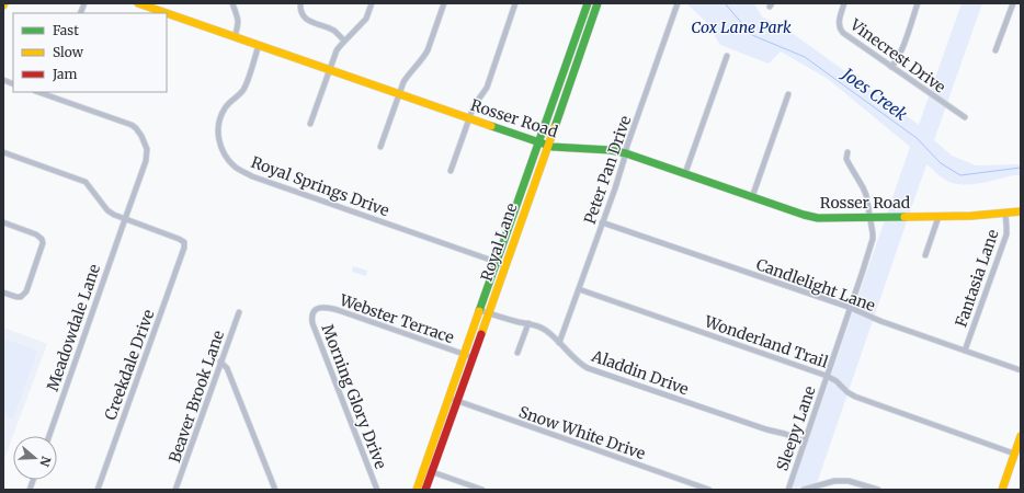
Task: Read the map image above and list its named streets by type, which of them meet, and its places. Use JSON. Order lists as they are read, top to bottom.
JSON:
{
  "streets": {
    "main road": ["Rosser Road", "Royal Lane"],
    "street": [
      "Vinecrest Drive",
      "Peter Pan Drive",
      "Royal Springs Drive",
      "Fantasia Lane",
      "Candlelight Lane",
      "Webster Terrace",
      "Meadowdale Lane",
      "Wonderland Trail",
      "Creekdale Drive",
      "Aladdin Drive",
      "Beaver Brook Lane",
      "Morning Glory Drive",
      "Sleepy Lane",
      "Snow White Drive"
    ]
  },
  "crossings": [
    ["Rosser Road", "Peter Pan Drive"],
    ["Rosser Road", "Royal Springs Drive"],
    ["Rosser Road", "Royal Lane"],
    ["Rosser Road", "Fantasia Lane"],
    ["Rosser Road", "Sleepy Lane"],
    ["Peter Pan Drive", "Candlelight Lane"],
    ["Peter Pan Drive", "Wonderland Trail"],
    ["Peter Pan Drive", "Aladdin Drive"],
    ["Royal Springs Drive", "Royal Lane"],
    ["Royal Lane", "Webster Terrace"],
    ["Royal Lane", "Aladdin Drive"],
    ["Royal Lane", "Snow White Drive"],
    ["Fantasia Lane", "Candlelight Lane"],
    ["Candlelight Lane", "Sleepy Lane"],
    ["Webster Terrace", "Morning Glory Drive"],
    ["Meadowdale Lane", "Creekdale Drive"],
    ["Wonderland Trail", "Sleepy Lane"],
    ["Aladdin Drive", "Sleepy Lane"]
  ],
  "water": ["Joes Creek"],
  "parks": ["Cox Lane Park"],
  "legend": ["Fast", "Slow", "Jam"],
  "north": "right"
}
